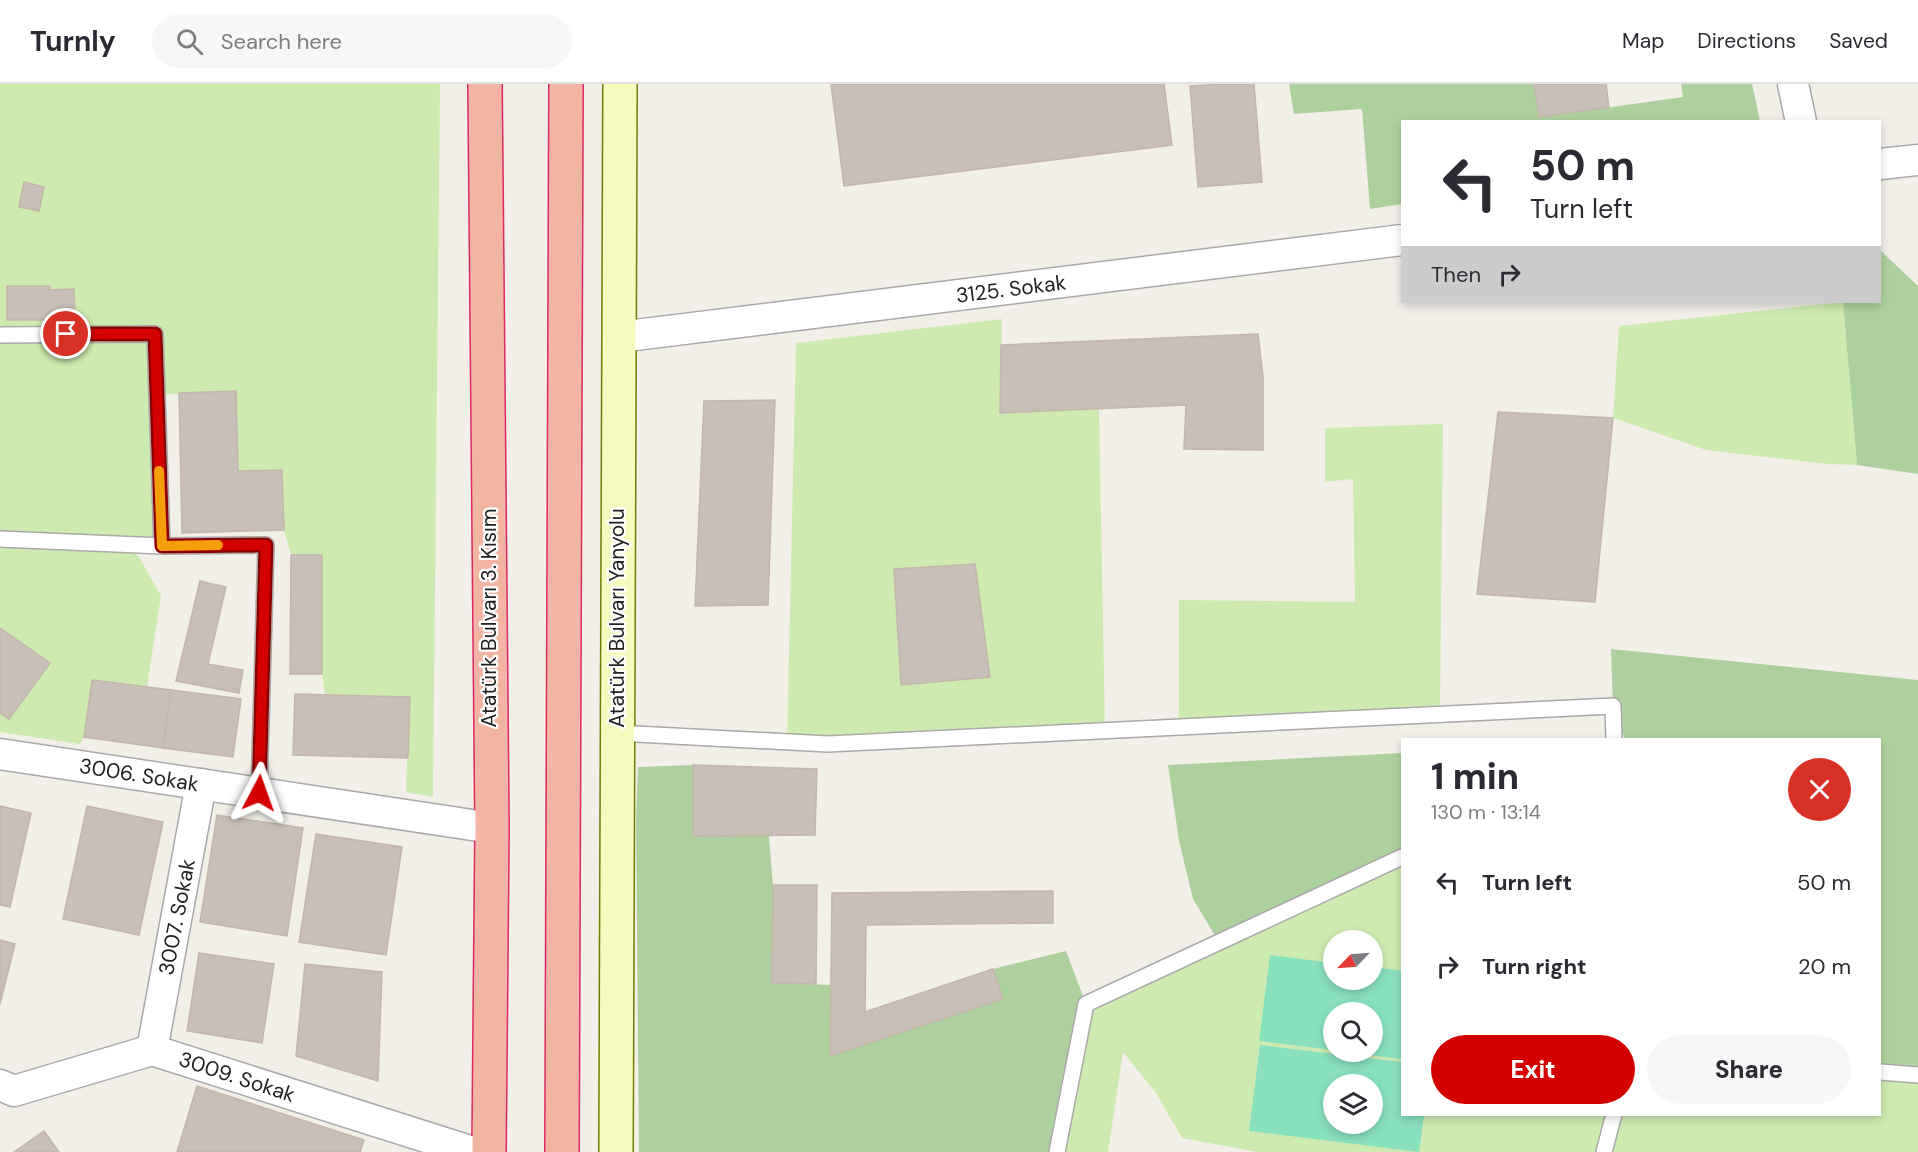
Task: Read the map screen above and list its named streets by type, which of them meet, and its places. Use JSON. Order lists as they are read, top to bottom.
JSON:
{
  "streets": {
    "highway": ["Atatürk Bulvarı 3. Kısım"],
    "main road": ["Atatürk Bulvarı Yanyolu"],
    "street": [
      "3125. Sokak",
      "3006. Sokak",
      "3007. Sokak",
      "3009. Sokak"
    ]
  },
  "crossings": [
    ["3125. Sokak", "Atatürk Bulvarı Yanyolu"],
    ["Atatürk Bulvarı 3. Kısım", "3006. Sokak"],
    ["3006. Sokak", "3007. Sokak"],
    ["3007. Sokak", "3009. Sokak"]
  ],
  "north": "bottom left",
  "page": {
    "header": "Turnly",
    "search": "Search here",
    "nav": ["Map", "Directions", "Saved"],
    "turn": ["50 m", "Turn left"],
    "then": "Then",
    "heading": ["1 min", "130 m · 13:14"],
    "list": [
      {
        "name": "Turn left",
        "value": "50 m"
      },
      {
        "name": "Turn right",
        "value": "20 m"
      }
    ],
    "buttons": ["Exit", "Share"]
  }
}
